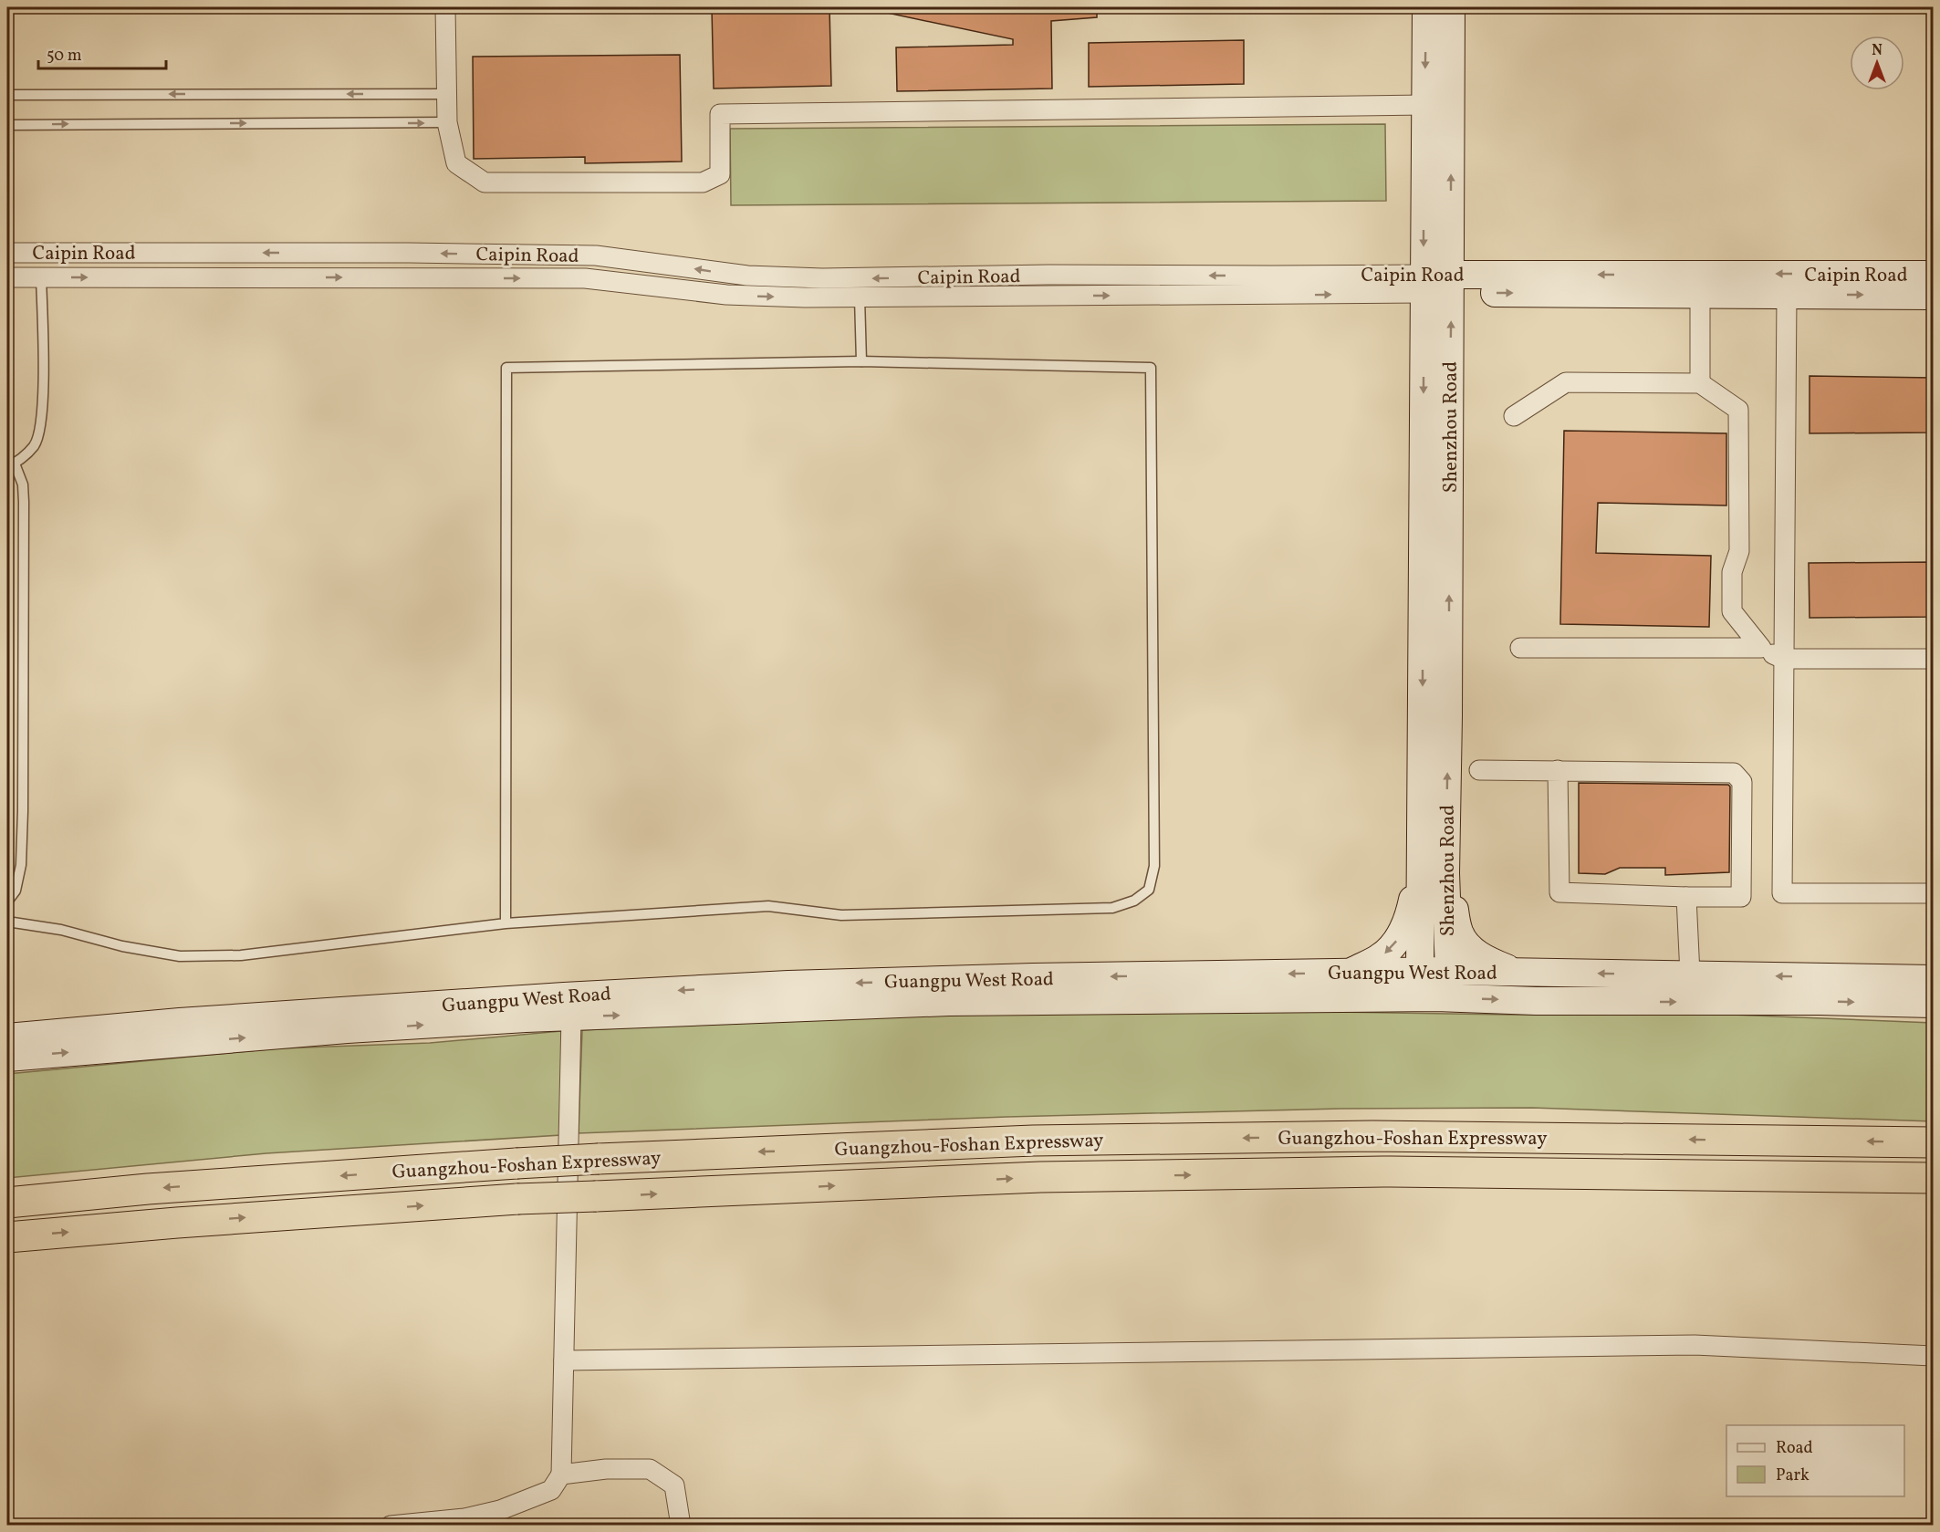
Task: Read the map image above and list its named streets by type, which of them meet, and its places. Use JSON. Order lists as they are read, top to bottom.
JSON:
{
  "streets": {
    "highway": ["Guangzhou-Foshan Expressway"],
    "main road": ["Caipin Road", "Shenzhou Road", "Guangpu West Road"]
  },
  "crossings": [
    ["Caipin Road", "Shenzhou Road"],
    ["Shenzhou Road", "Guangpu West Road"]
  ],
  "legend": ["Road", "Park"],
  "scale_bar": "50 m",
  "north": "top"
}
